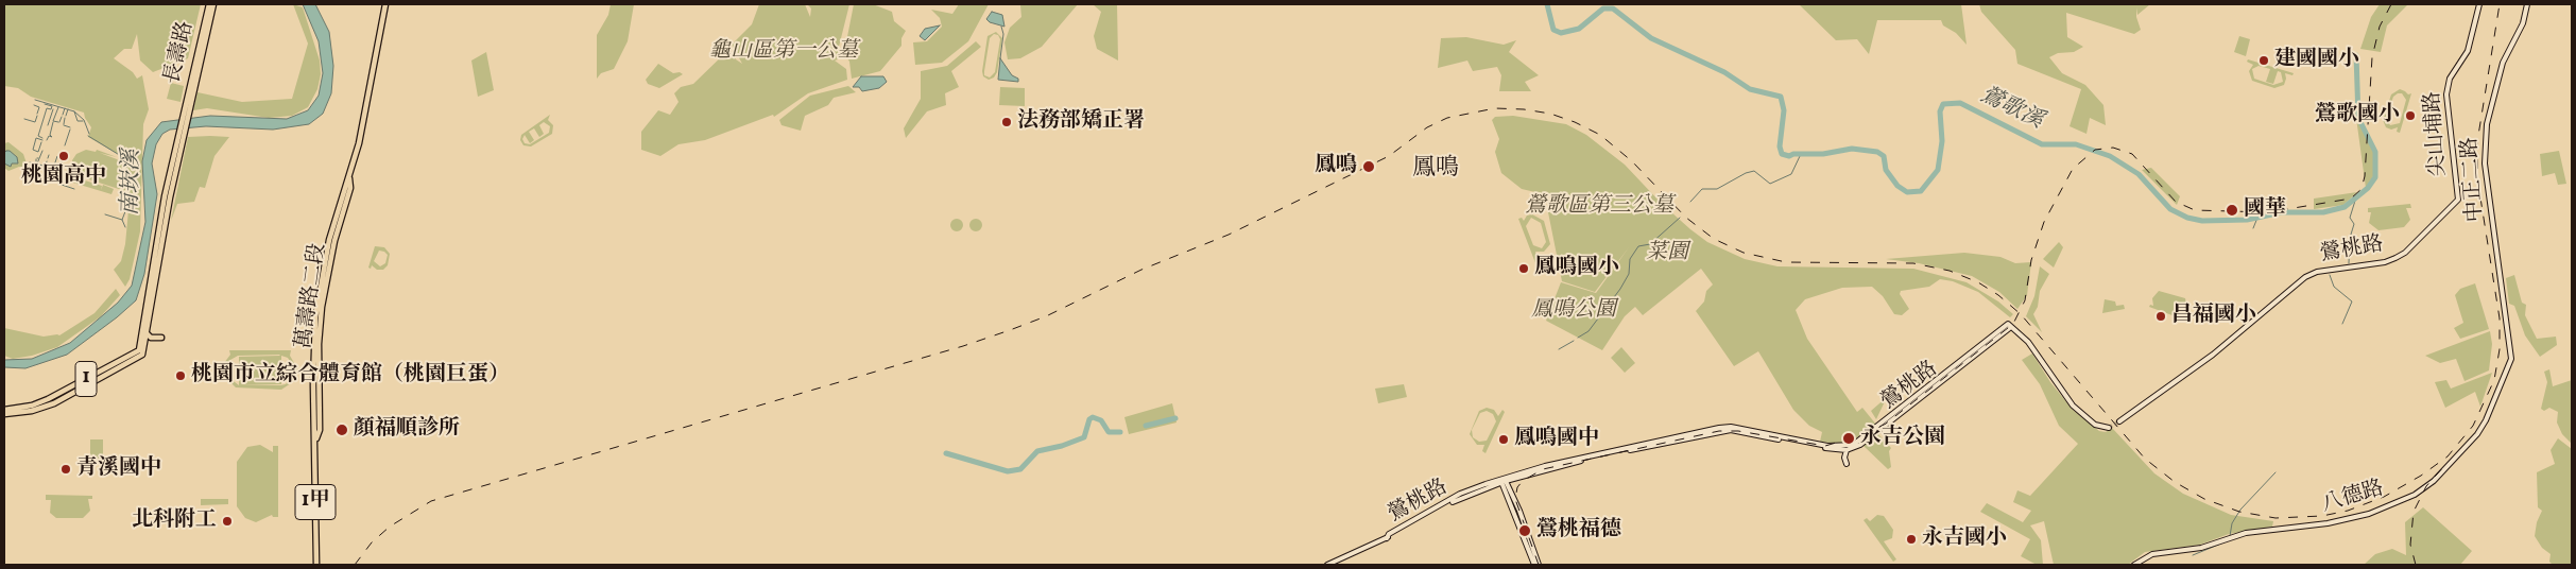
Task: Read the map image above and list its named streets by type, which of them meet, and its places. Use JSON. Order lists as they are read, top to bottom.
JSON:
{
  "streets": {
    "main road": [
      "長壽路",
      "尖山埔路",
      "中正二路",
      "鶯桃路",
      "萬壽路二段",
      "1",
      "八德路",
      "1甲"
    ]
  },
  "crossings": [
    ["尖山埔路", "鶯桃路"],
    ["中正二路", "八德路"]
  ],
  "districts": ["鳳鳴"],
  "water": ["鶯歌溪", "南崁溪"],
  "parks": [
    "龜山區第一公墓",
    "鶯歌區第三公墓",
    "菜園",
    "鳳鳴公園"
  ],
  "places": [
    "建國國小",
    "鶯歌國小",
    "法務部矯正署",
    "桃園高中",
    "鳳鳴",
    "國華",
    "鳳鳴國小",
    "昌福國小",
    "桃園市立綜合體育館（桃園巨蛋）",
    "顏福順診所",
    "永吉公園",
    "鳳鳴國中",
    "青溪國中",
    "北科附工",
    "鶯桃福德",
    "永吉國小"
  ]
}
